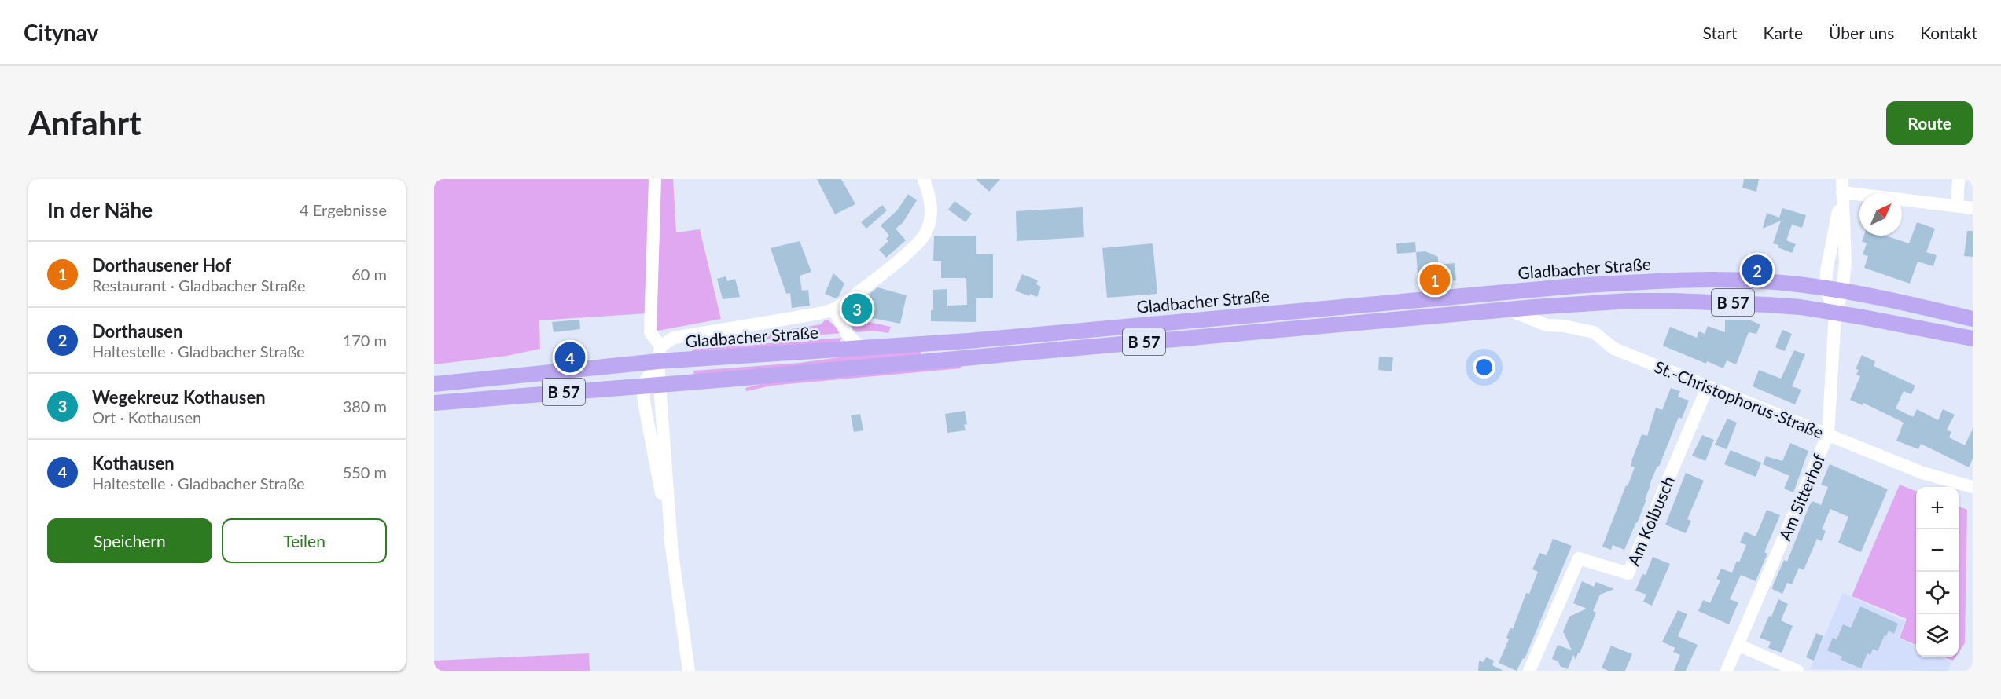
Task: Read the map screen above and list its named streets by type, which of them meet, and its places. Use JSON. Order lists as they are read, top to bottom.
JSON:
{
  "streets": {
    "main road": ["Gladbacher Straße", "B 57"],
    "street": ["St.-Christophorus-Straße", "Am Sitterhof", "Am Kolbusch"]
  },
  "crossings": [
    ["B 57", "St.-Christophorus-Straße"],
    ["B 57", "Am Sitterhof"],
    ["St.-Christophorus-Straße", "Am Sitterhof"],
    ["St.-Christophorus-Straße", "Am Kolbusch"]
  ],
  "north": "top right",
  "page": {
    "header": "Citynav",
    "nav": [
      "Start",
      "Karte",
      "Über uns",
      "Kontakt"
    ],
    "buttons": [
      "Route",
      ["Speichern", "Teilen"]
    ],
    "title": "Anfahrt",
    "heading": ["In der Nähe", "4 Ergebnisse"],
    "list": [
      {
        "mark": "1",
        "name": "Dorthausener Hof",
        "note": "Restaurant · Gladbacher Straße",
        "value": "60 m"
      },
      {
        "mark": "2",
        "name": "Dorthausen",
        "note": "Haltestelle · Gladbacher Straße",
        "value": "170 m"
      },
      {
        "mark": "3",
        "name": "Wegekreuz Kothausen",
        "note": "Ort · Kothausen",
        "value": "380 m"
      },
      {
        "mark": "4",
        "name": "Kothausen",
        "note": "Haltestelle · Gladbacher Straße",
        "value": "550 m"
      }
    ],
    "pins": [
      "2",
      "1",
      "3",
      "4"
    ],
    "map_buttons": ["+", "−"]
  }
}
